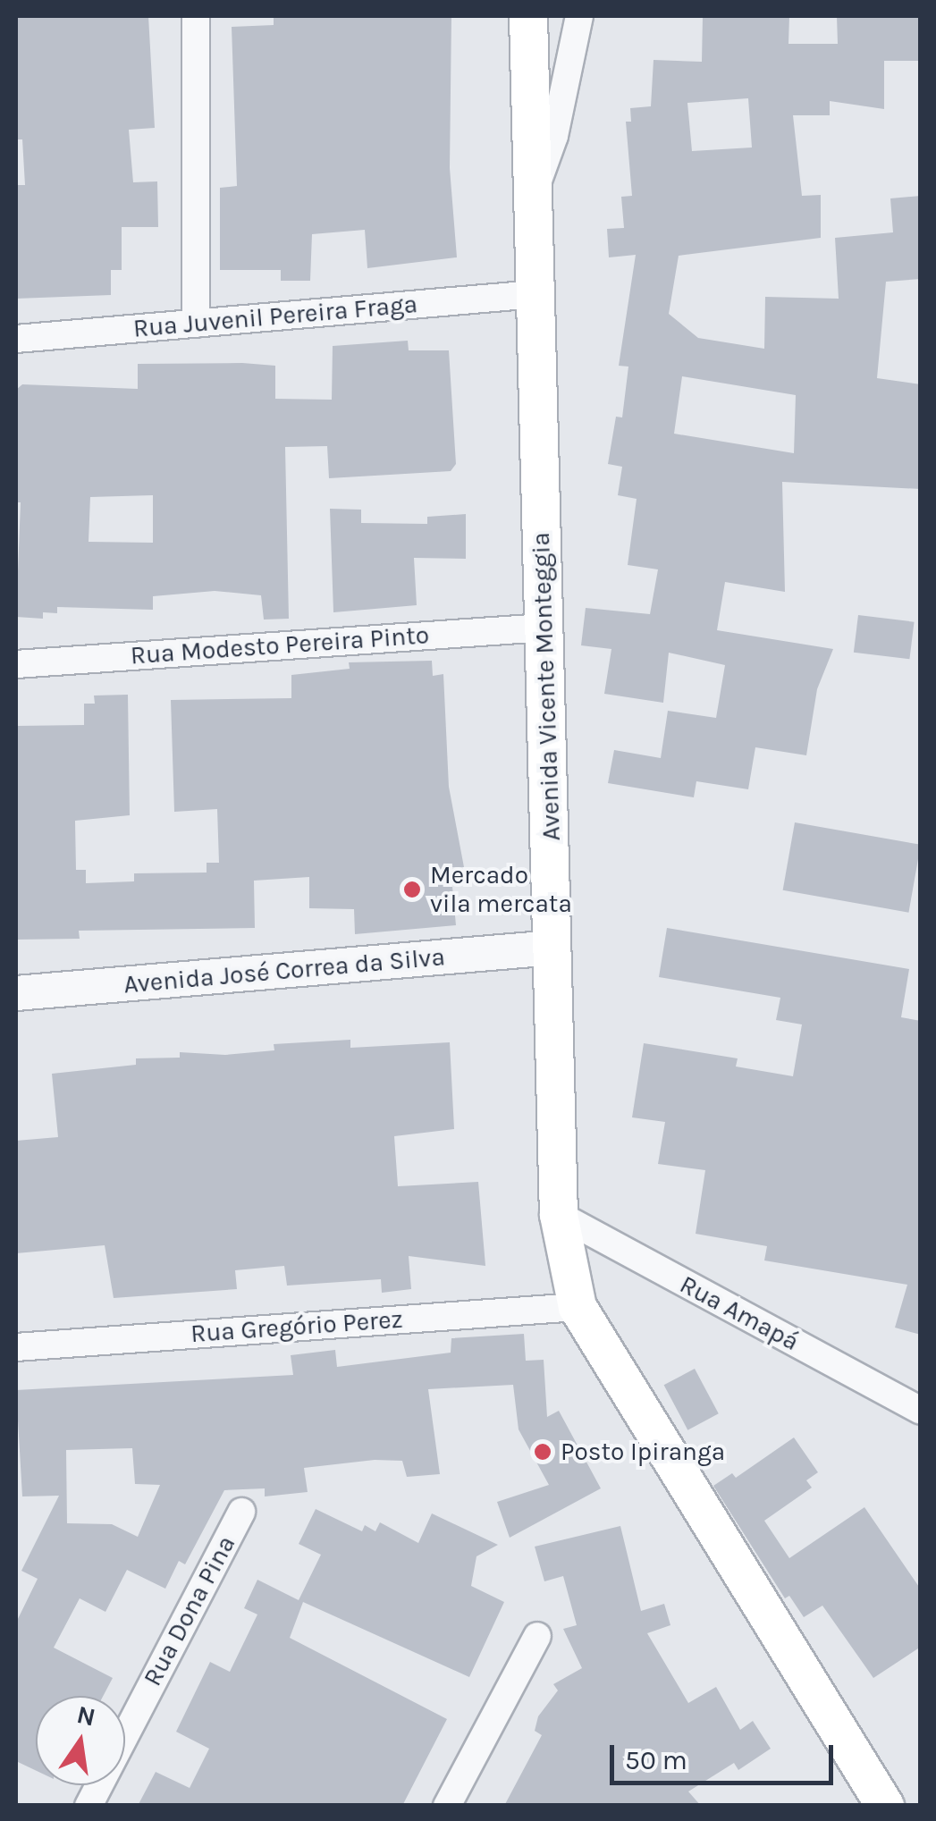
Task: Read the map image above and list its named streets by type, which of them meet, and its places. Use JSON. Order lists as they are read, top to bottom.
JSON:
{
  "streets": {
    "main road": ["Avenida Vicente Monteggia"],
    "street": [
      "Rua Juvenil Pereira Fraga",
      "Rua Modesto Pereira Pinto",
      "Avenida José Correa da Silva",
      "Rua Amapá",
      "Rua Gregório Perez",
      "Rua Dona Pina"
    ]
  },
  "crossings": [
    ["Rua Juvenil Pereira Fraga", "Avenida Vicente Monteggia"],
    ["Rua Modesto Pereira Pinto", "Avenida Vicente Monteggia"],
    ["Avenida Vicente Monteggia", "Avenida José Correa da Silva"],
    ["Avenida Vicente Monteggia", "Rua Amapá"],
    ["Avenida Vicente Monteggia", "Rua Gregório Perez"]
  ],
  "places": ["Mercado vila mercata", "Posto Ipiranga"],
  "scale_bar": "50 m",
  "north": "top"
}
